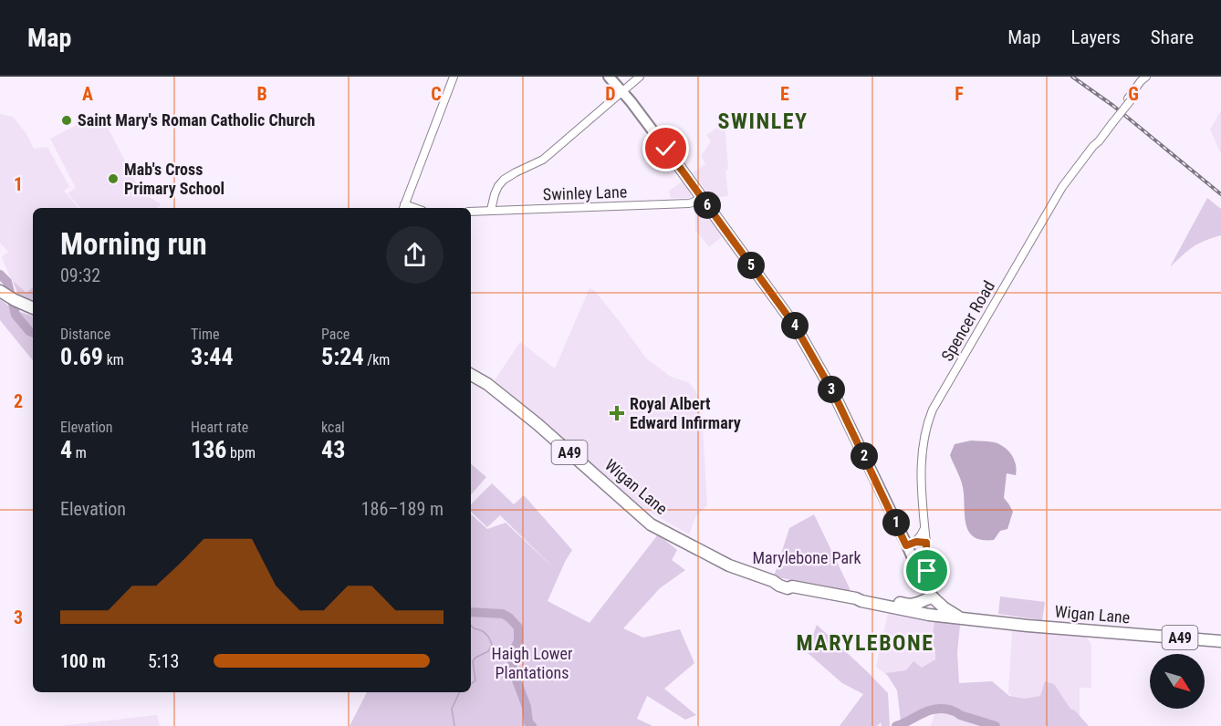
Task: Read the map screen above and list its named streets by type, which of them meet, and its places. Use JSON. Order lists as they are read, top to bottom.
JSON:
{
  "streets": {
    "highway": ["A49", "Wigan Lane"],
    "street": ["Swinley Lane", "Spencer Road"]
  },
  "crossings": [
    ["Spencer Road", "Wigan Lane"]
  ],
  "districts": ["SWINLEY", "MARYLEBONE"],
  "parks": ["Marylebone Park", "Haigh Lower Plantations"],
  "places": {
    "other": ["Saint Mary's Roman Catholic Church", "Mab's Cross Primary School"],
    "health": ["Royal Albert Edward Infirmary"]
  },
  "north": "bottom right",
  "page": {
    "header": "Map",
    "nav": ["Map", "Layers", "Share"],
    "pins": [
      "6",
      "5",
      "4",
      "3",
      "2",
      "1"
    ],
    "heading": ["Morning run", "09:32"],
    "stats": [
      ["Distance", "0.69 km"],
      ["Time", "3:44"],
      ["Pace", "5:24 /km"],
      ["Elevation", "4 m"],
      ["Heart rate", "136 bpm"],
      ["kcal", "43"]
    ],
    "chart": ["Elevation", "186–189 m"],
    "list": [
      {
        "name": "100 m",
        "note": "5:13"
      }
    ]
  },
  "grid": {
    "columns": [
      "A",
      "B",
      "C",
      "D",
      "E",
      "F",
      "G"
    ],
    "rows": ["1", "2", "3"]
  }
}
